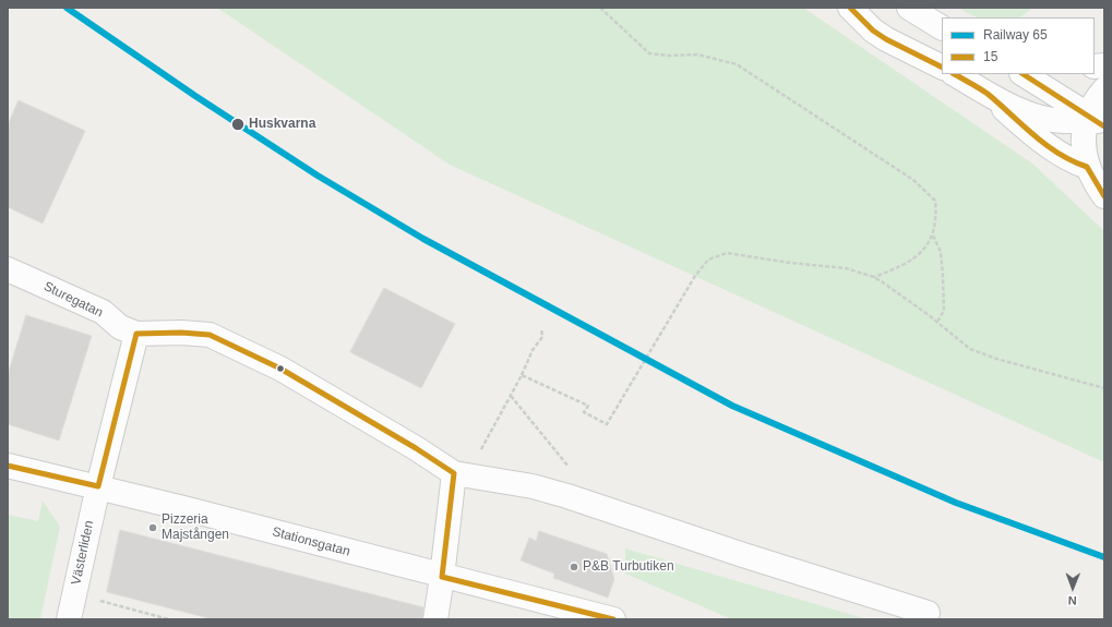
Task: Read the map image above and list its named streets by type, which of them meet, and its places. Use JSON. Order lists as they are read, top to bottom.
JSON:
{
  "streets": {
    "street": ["Sturegatan", "Stationsgatan", "Västerliden"]
  },
  "crossings": [
    ["Sturegatan", "Västerliden"],
    ["Stationsgatan", "Västerliden"]
  ],
  "places": ["Huskvarna", "Pizzeria Majstången", "P&B Turbutiken"],
  "lines": ["rail line 65", "transit line 15"],
  "legend": ["Railway 65", "15"],
  "north": "bottom"
}
